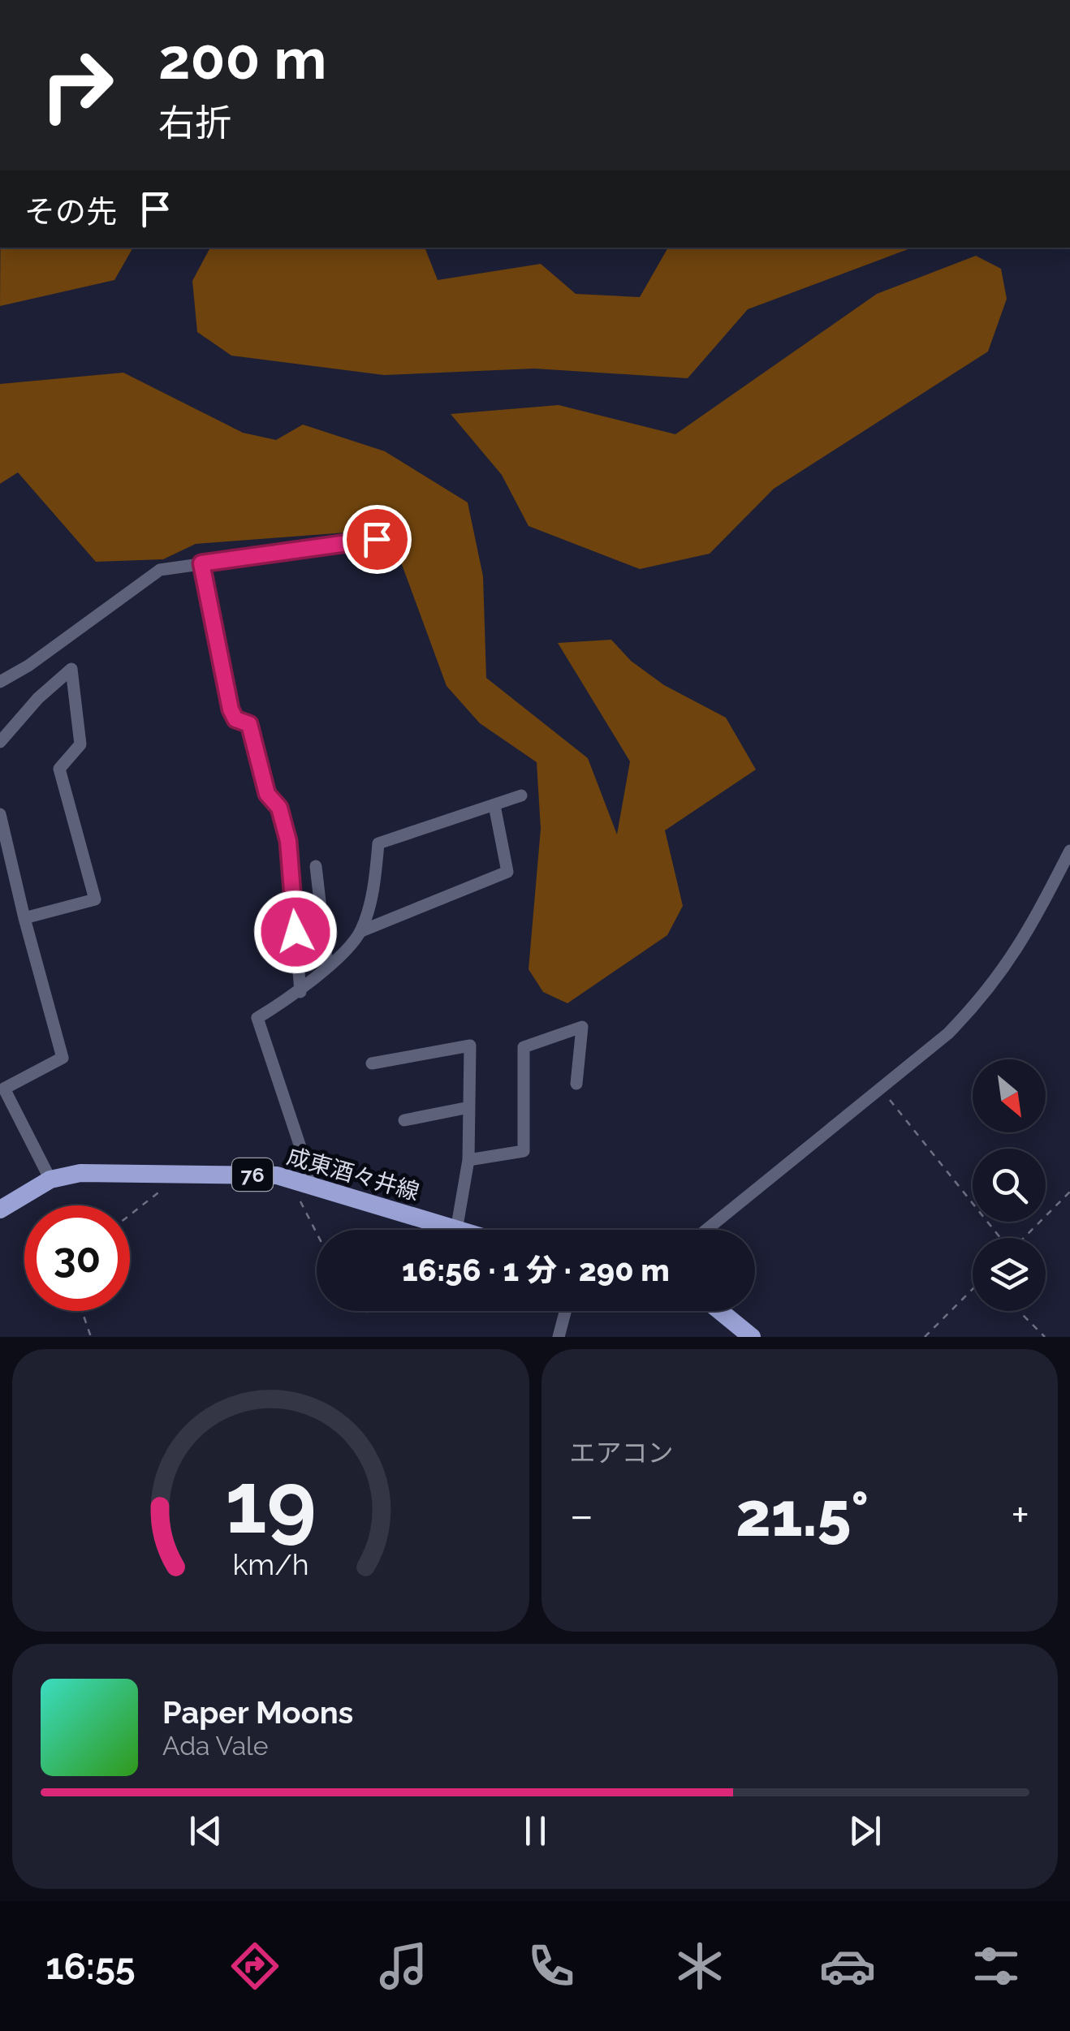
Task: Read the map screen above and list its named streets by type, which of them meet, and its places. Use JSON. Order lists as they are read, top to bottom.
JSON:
{
  "streets": {
    "main road": ["成東酒々井線", "76"]
  },
  "north": "bottom right",
  "page": {
    "turn": ["200 m", "右折"],
    "then": "その先",
    "limit": "30",
    "trip": "16:56 · 1 分 · 290 m",
    "tile": "エアコン",
    "heat": ["−", "21.5°", "+"],
    "song": ["Paper Moons", "Ada Vale"],
    "tabs": "16:55",
    "gauge": ["19", "km/h"]
  }
}
